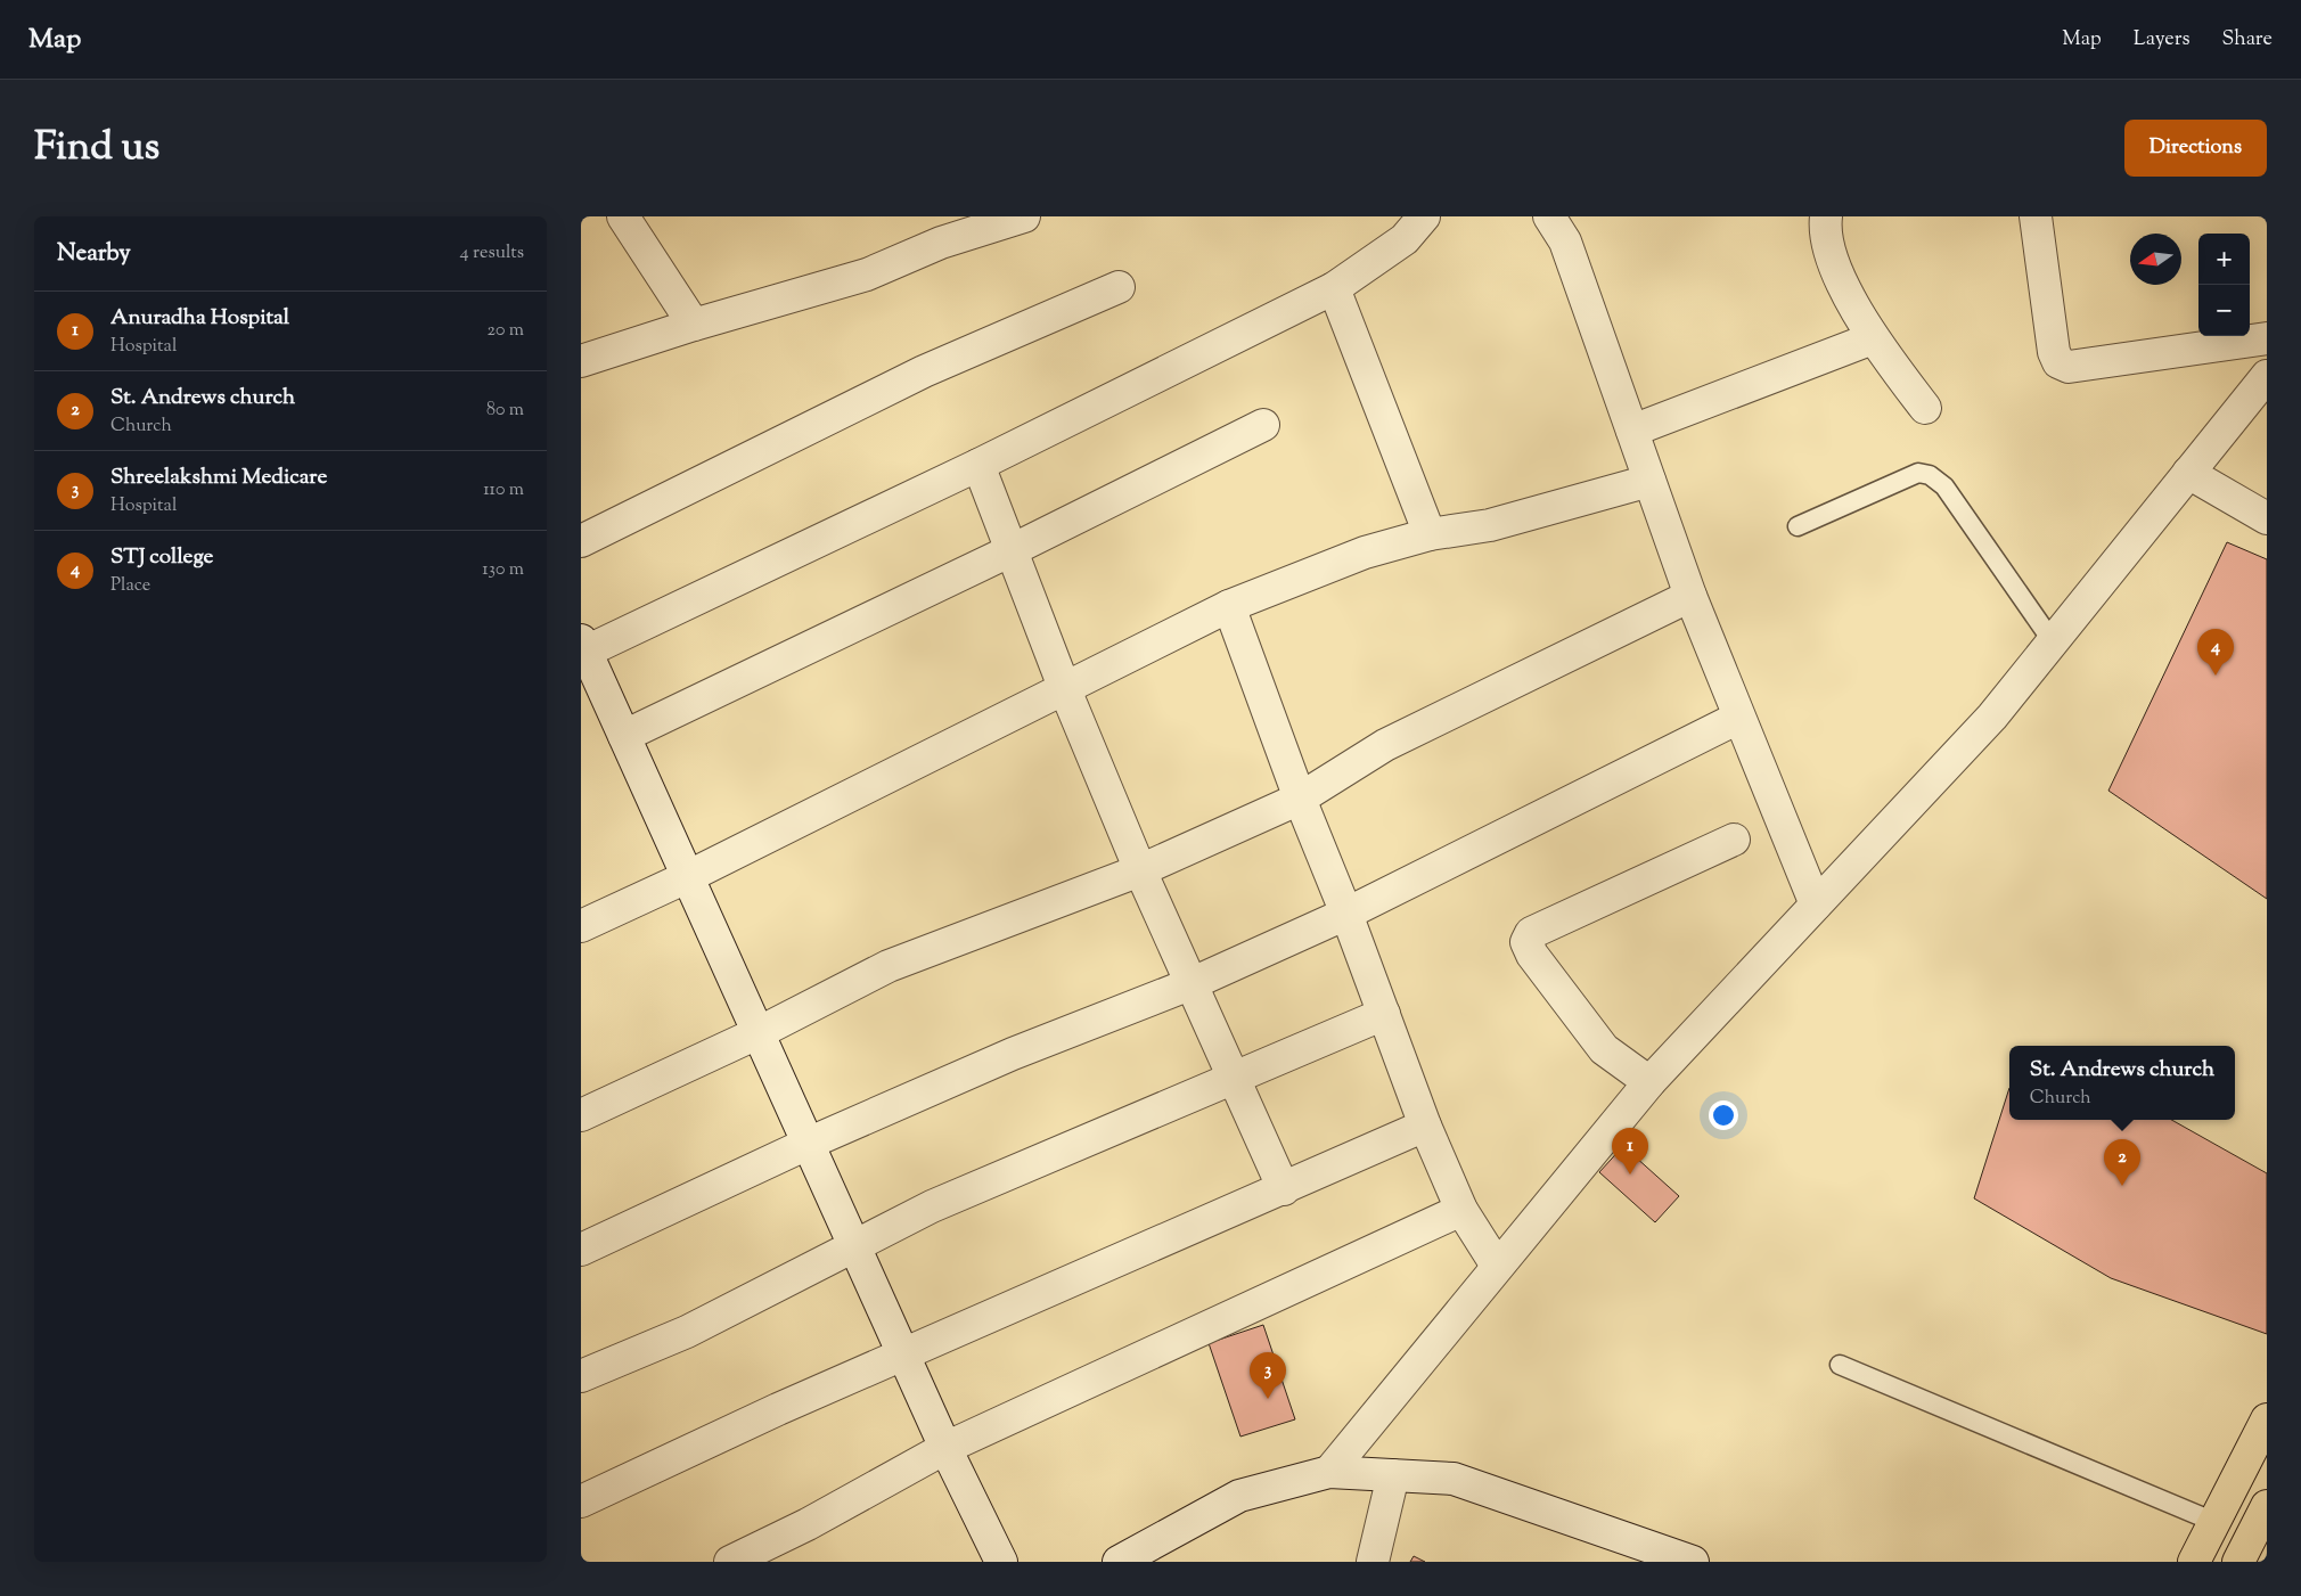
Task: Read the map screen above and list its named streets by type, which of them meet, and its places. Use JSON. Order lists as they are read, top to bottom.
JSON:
{
  "north": "left",
  "page": {
    "header": "Map",
    "nav": ["Map", "Layers", "Share"],
    "title": "Find us",
    "buttons": "Directions",
    "heading": ["Nearby", "4 results"],
    "map_buttons": ["+", "−"],
    "list": [
      {
        "mark": "1",
        "name": "Anuradha Hospital",
        "note": "Hospital",
        "value": "20 m"
      },
      {
        "mark": "2",
        "name": "St. Andrews church",
        "note": "Church",
        "value": "80 m"
      },
      {
        "mark": "3",
        "name": "Shreelakshmi Medicare",
        "note": "Hospital",
        "value": "110 m"
      },
      {
        "mark": "4",
        "name": "STJ college",
        "note": "Place",
        "value": "130 m"
      }
    ],
    "pins": [
      "4",
      "1",
      "2",
      "3"
    ],
    "popup": ["St. Andrews church", "Church"]
  }
}
